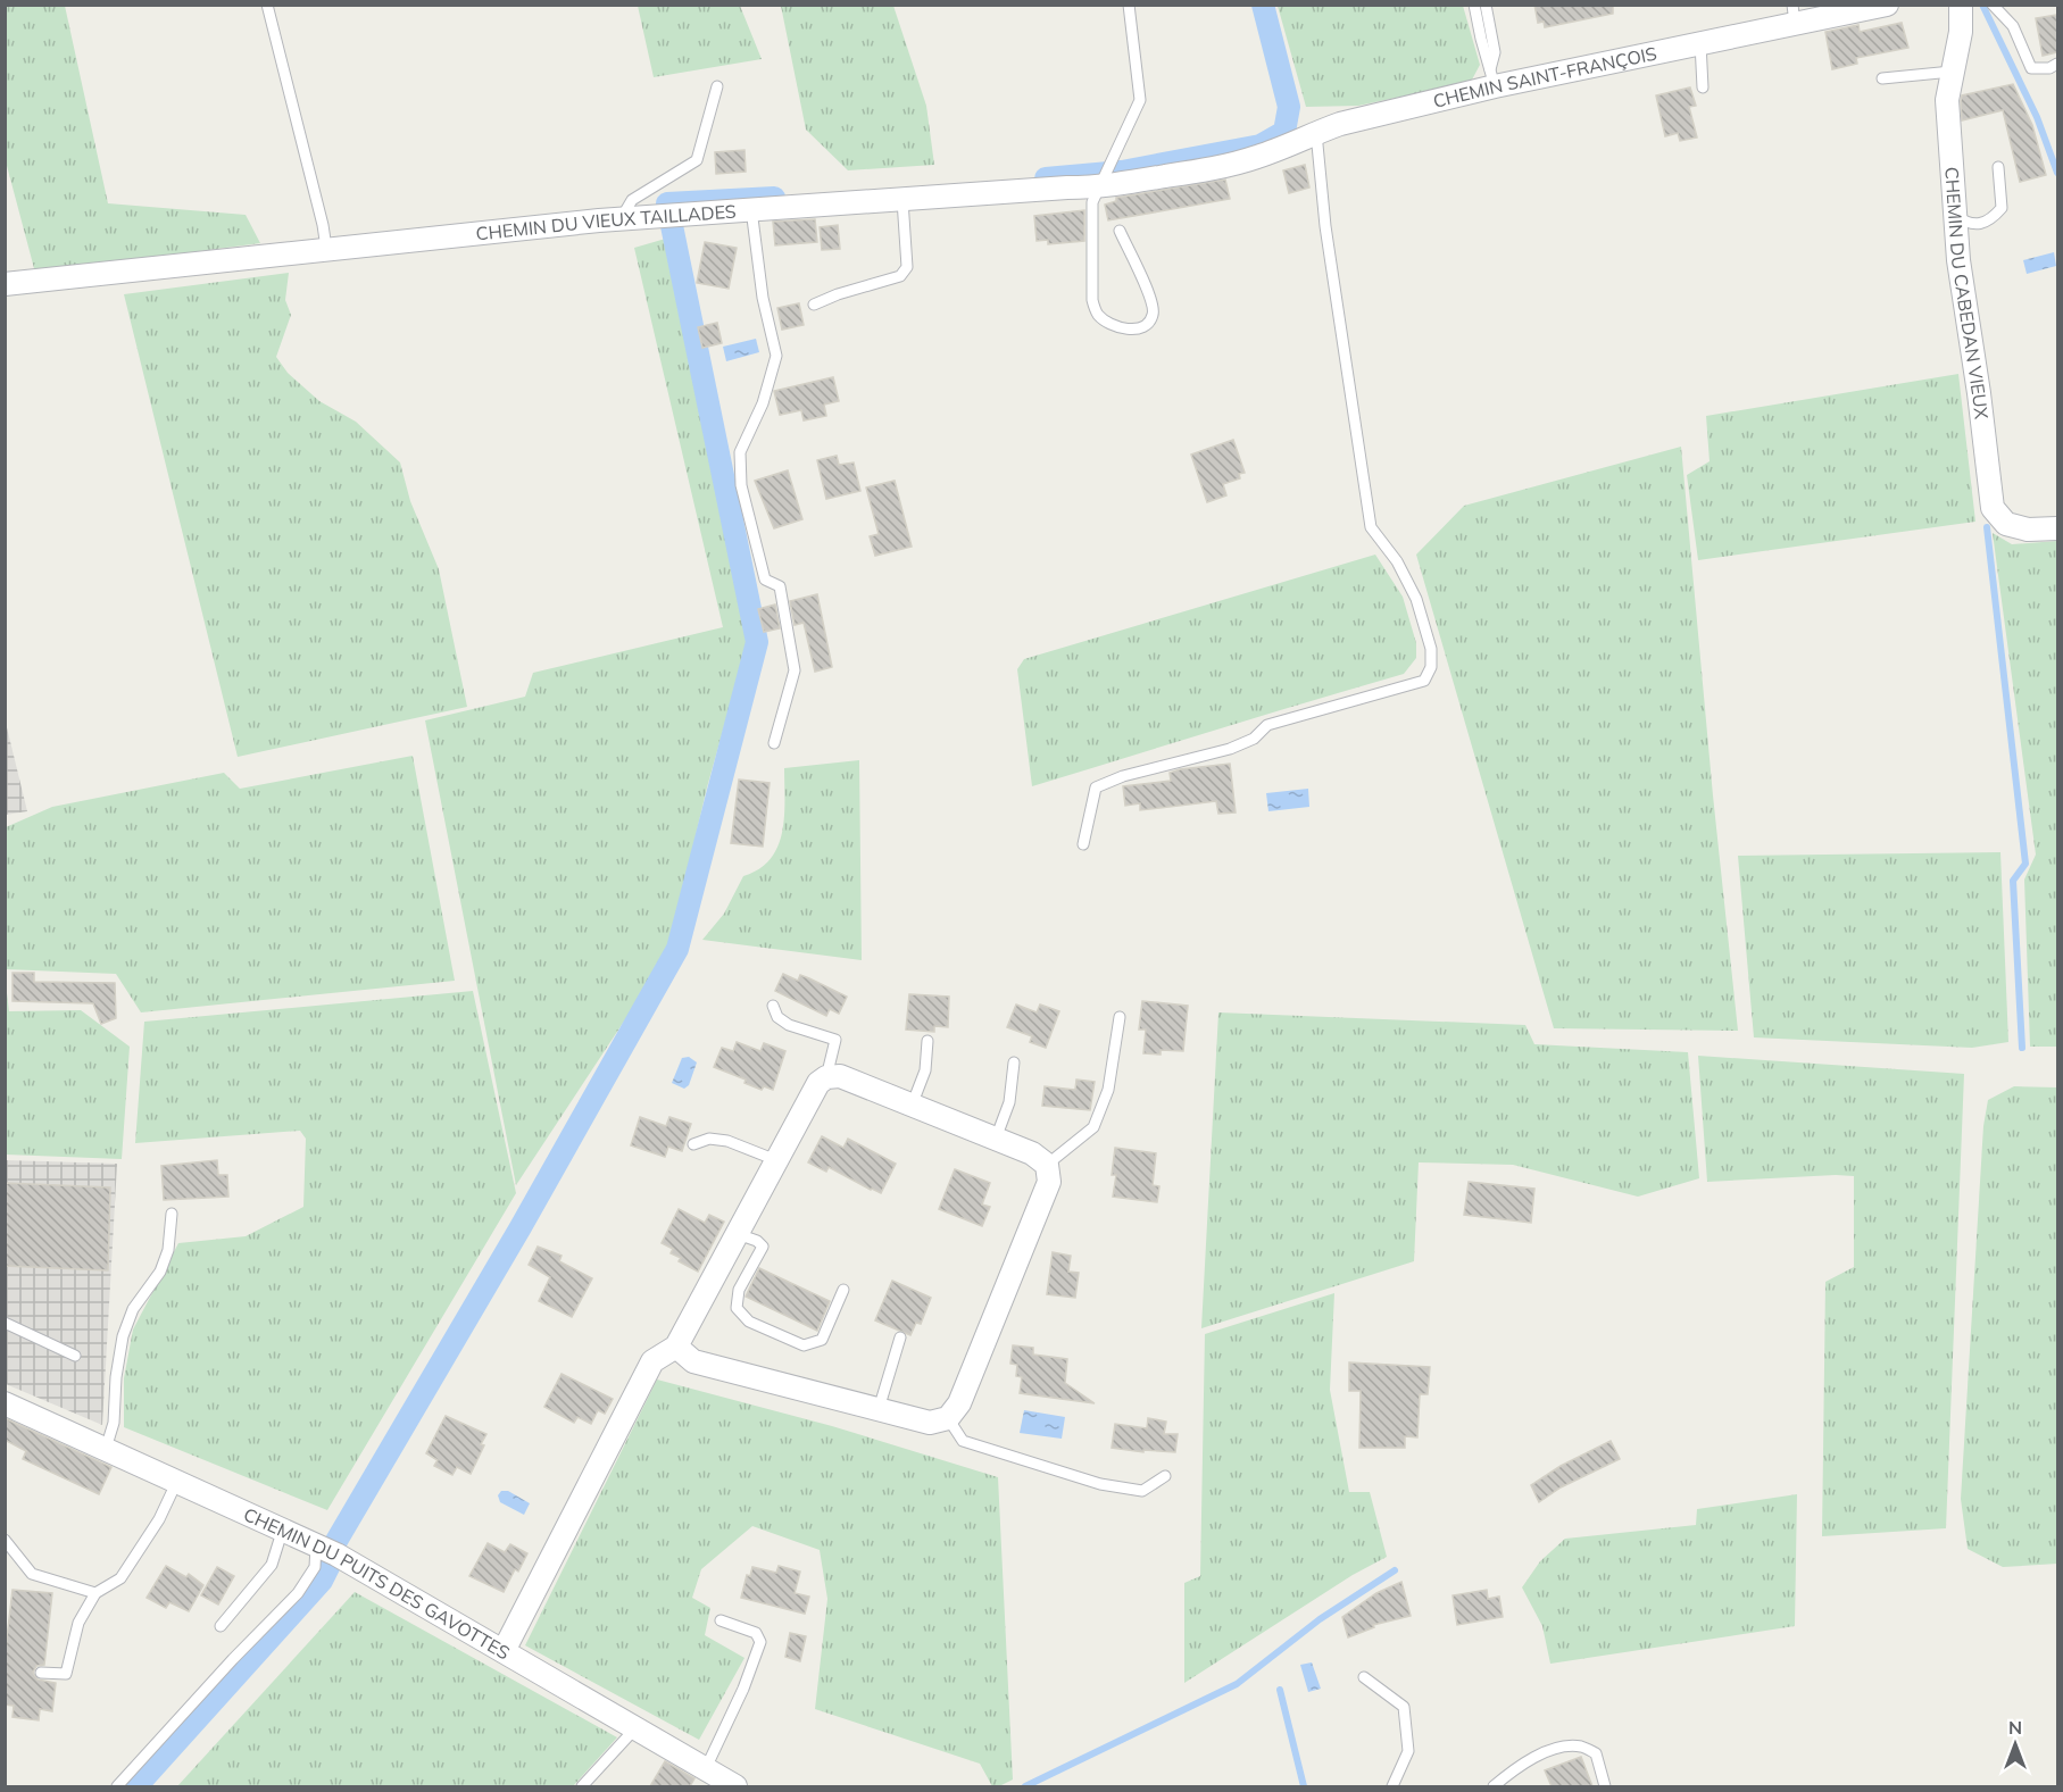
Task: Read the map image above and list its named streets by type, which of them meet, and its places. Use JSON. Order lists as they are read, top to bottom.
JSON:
{
  "streets": {
    "street": [
      "CHEMIN SAINT-FRANÇOIS",
      "CHEMIN DU VIEUX TAILLADES",
      "CHEMIN DU CABEDAN VIEUX",
      "CHEMIN DU PUITS DES GAVOTTES"
    ]
  },
  "crossings": [
    ["CHEMIN SAINT-FRANÇOIS", "CHEMIN DU VIEUX TAILLADES"]
  ],
  "north": "top"
}
